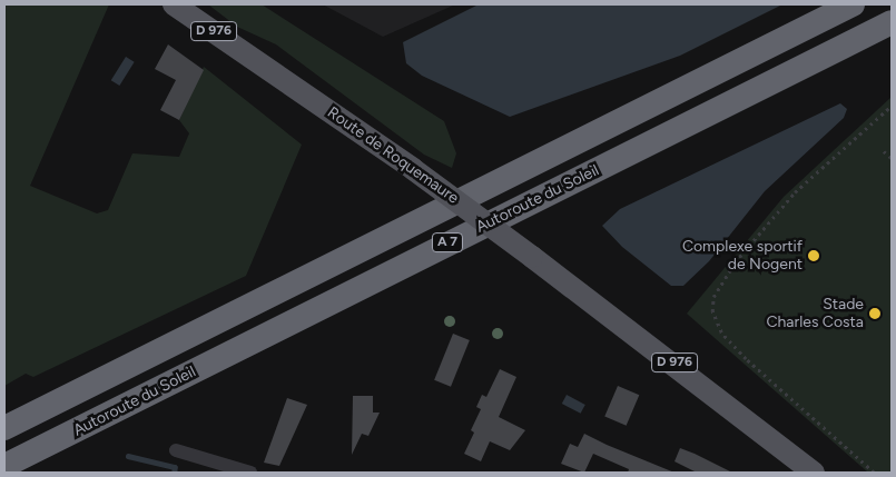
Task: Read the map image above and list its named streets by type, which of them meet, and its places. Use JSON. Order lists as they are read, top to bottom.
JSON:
{
  "streets": {
    "highway": ["Autoroute du Soleil", "A 7"],
    "main road": ["D 976", "Route de Roquemaure"]
  },
  "places": ["Complexe sportif de Nogent", "Stade Charles Costa"]
}
